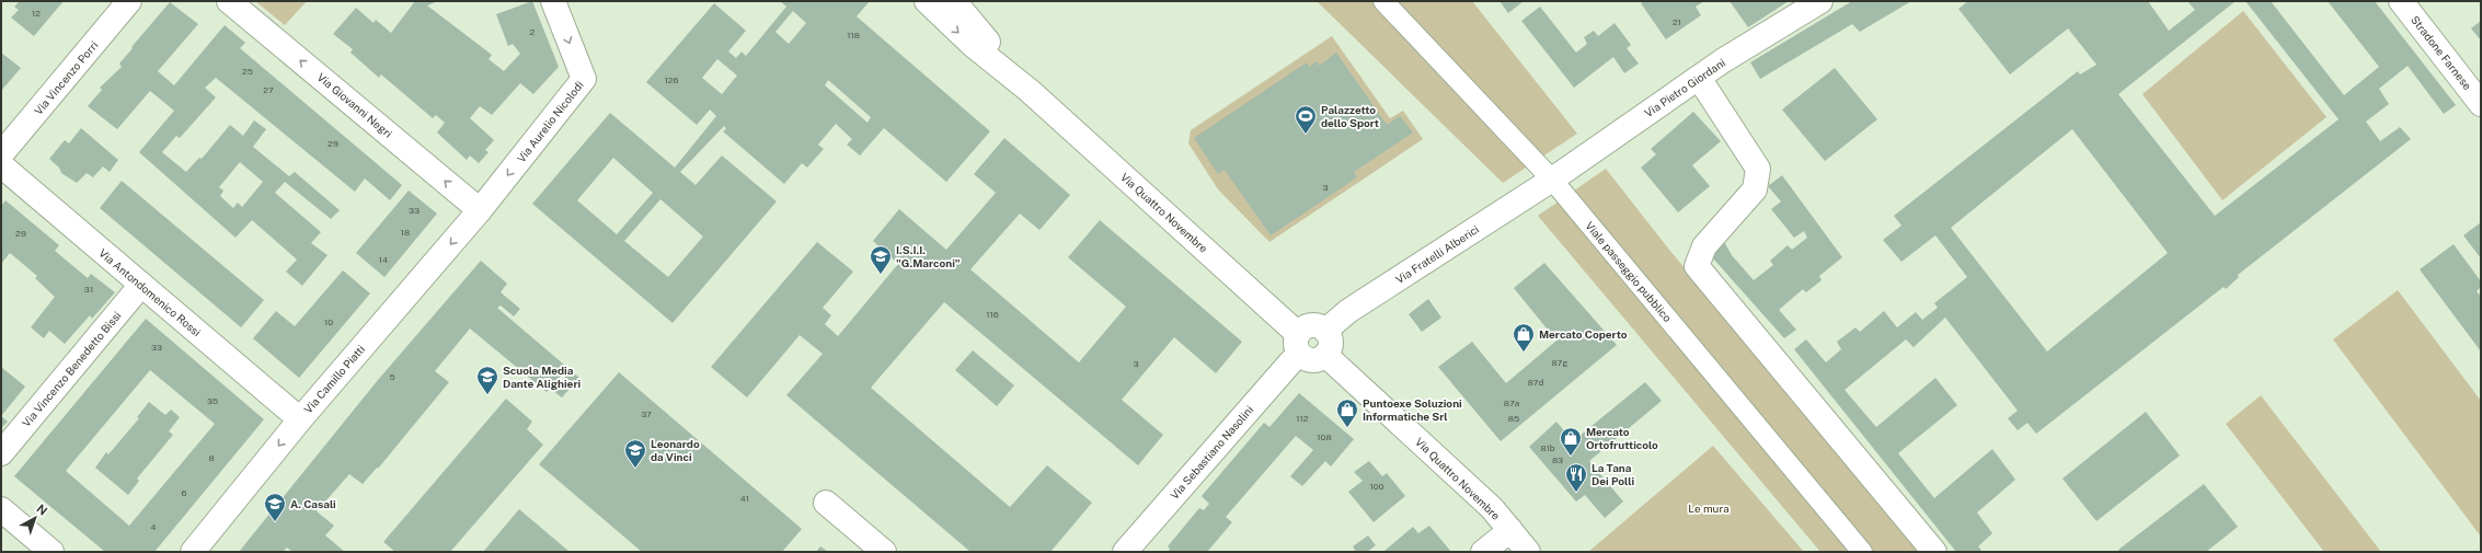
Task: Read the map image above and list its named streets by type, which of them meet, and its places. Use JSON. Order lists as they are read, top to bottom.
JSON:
{
  "streets": {
    "street": [
      "Stradone Farnese",
      "Via Vincenzo Porri",
      "Via Pietro Giordani",
      "Via Giovanni Negri",
      "Via Aurelio Nicolodi",
      "Via Quattro Novembre",
      "Via Fratelli Alberici",
      "Viale passeggio pubblico",
      "Via Antondomenico Rossi",
      "Via Vincenzo Benedetto Bissi",
      "Via Camillo Piatti",
      "Via Sebastiano Nasolini"
    ]
  },
  "crossings": [
    ["Via Pietro Giordani", "Via Fratelli Alberici"],
    ["Via Pietro Giordani", "Viale passeggio pubblico"],
    ["Via Giovanni Negri", "Via Aurelio Nicolodi"],
    ["Via Giovanni Negri", "Via Camillo Piatti"],
    ["Via Aurelio Nicolodi", "Via Camillo Piatti"],
    ["Via Quattro Novembre", "Via Fratelli Alberici"],
    ["Via Quattro Novembre", "Via Sebastiano Nasolini"],
    ["Via Fratelli Alberici", "Viale passeggio pubblico"],
    ["Via Fratelli Alberici", "Via Sebastiano Nasolini"],
    ["Via Antondomenico Rossi", "Via Vincenzo Benedetto Bissi"],
    ["Via Antondomenico Rossi", "Via Camillo Piatti"]
  ],
  "one_way": ["Via Giovanni Negri", "Via Aurelio Nicolodi", "Via Camillo Piatti"],
  "parks": ["Le mura"],
  "places": {
    "sports": ["Palazzetto dello Sport"],
    "school or university": [
      "I.S.I.I. \"G.Marconi\"",
      "Scuola Media Dante Alighieri",
      "Leonardo da Vinci",
      "A. Casali"
    ],
    "shop": ["Mercato Coperto", "Puntoexe Soluzioni Informatiche Srl", "Mercato Ortofrutticolo"],
    "restaurant": ["La Tana Dei Polli"]
  },
  "house_numbers": [
    "12",
    "21",
    "2",
    "118",
    "25",
    "126",
    "27",
    "29",
    "3",
    "33",
    "18",
    "29",
    "14",
    "31",
    "116",
    "10",
    "33",
    "87g",
    "3",
    "5",
    "87d",
    "35",
    "87a",
    "37",
    "112",
    "85",
    "108",
    "81b",
    "8",
    "83",
    "100",
    "6",
    "41",
    "4"
  ],
  "north": "top right"
}
